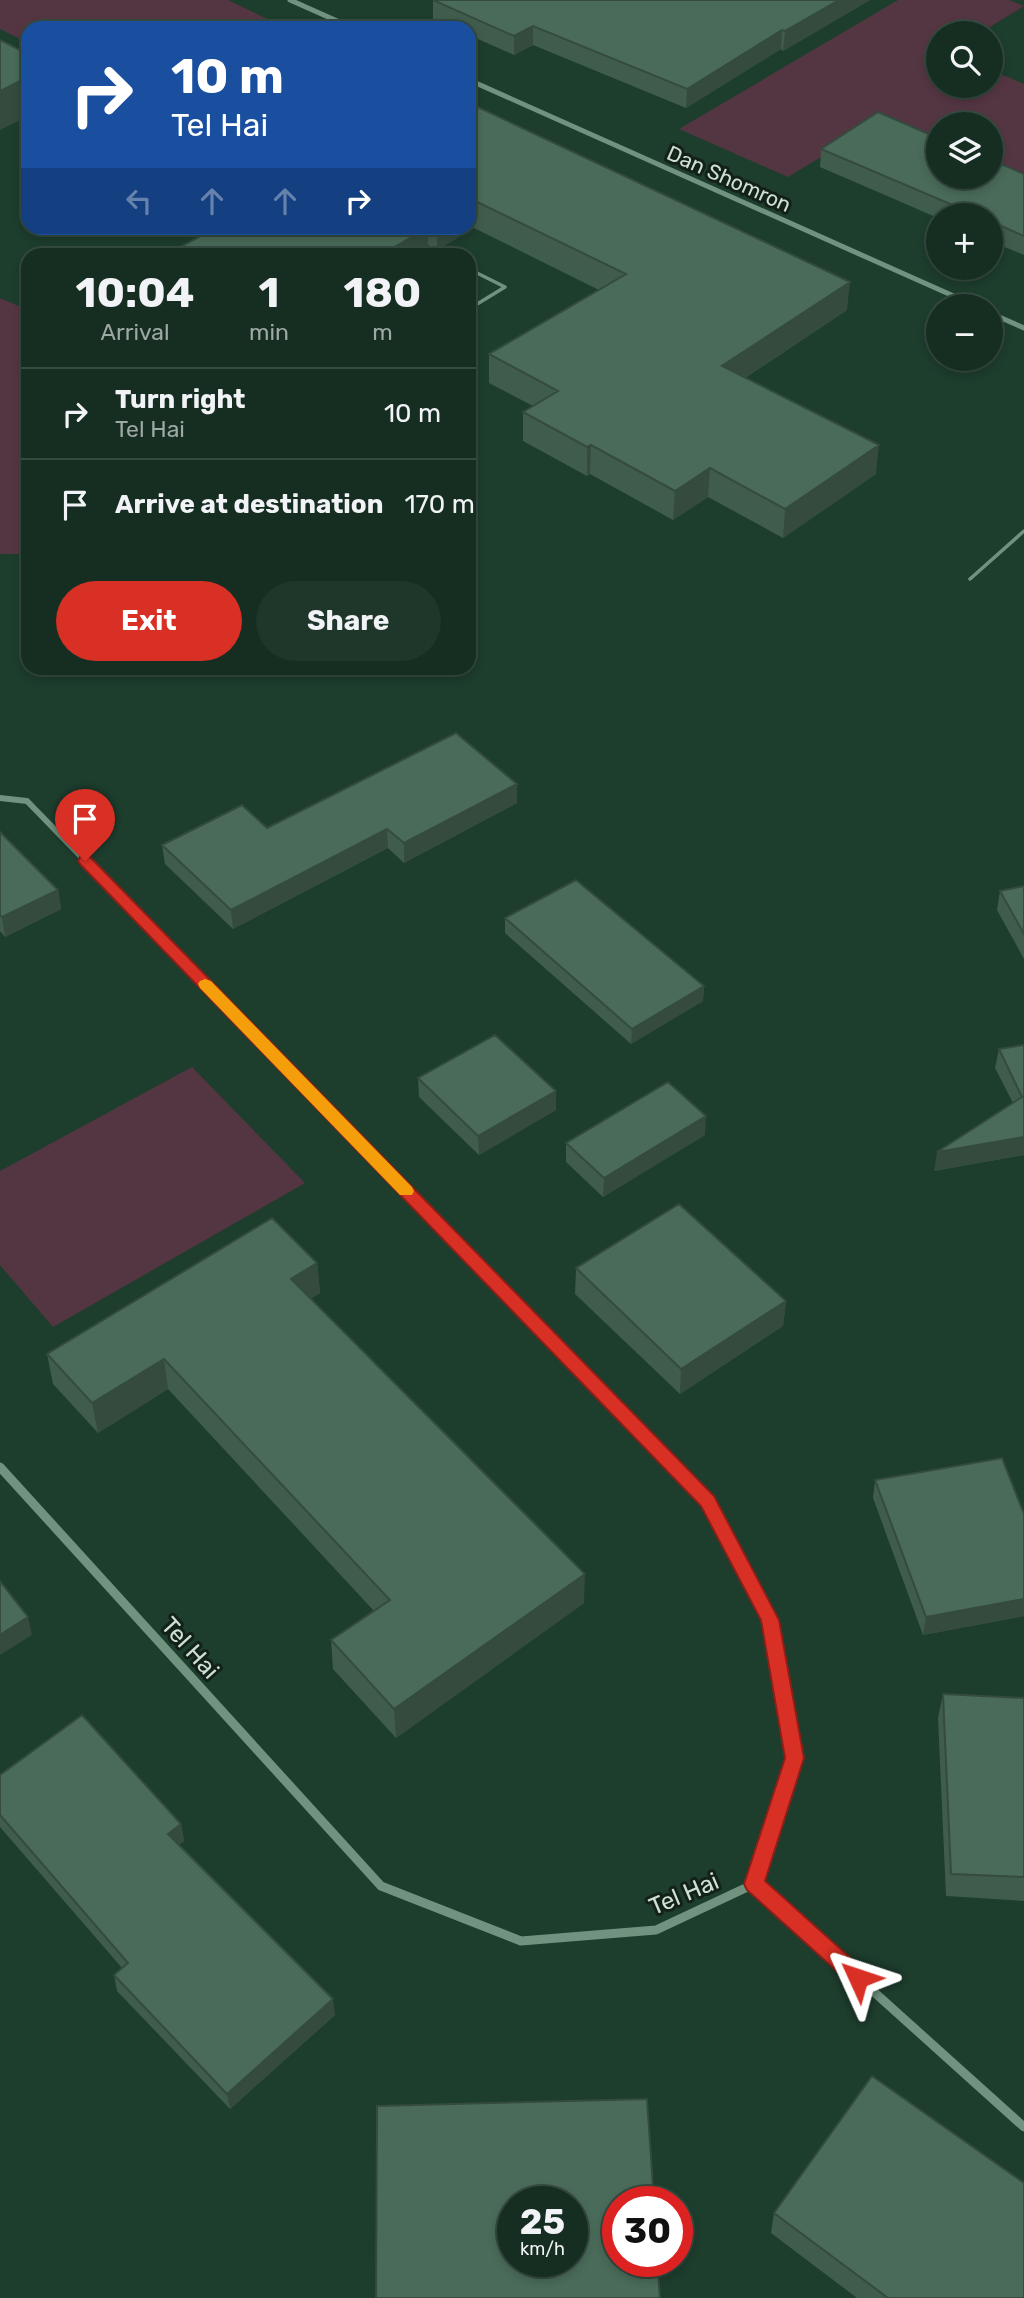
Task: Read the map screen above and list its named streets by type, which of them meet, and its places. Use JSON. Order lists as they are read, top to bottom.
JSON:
{
  "streets": {
    "street": ["Dan Shomron", "Tel Hai"]
  },
  "page": {
    "map_buttons": ["+", "−"],
    "turn": ["10 m", "Tel Hai"],
    "eta": [
      "10:04",
      "Arrival",
      "1",
      "min",
      "180",
      "m"
    ],
    "list": [
      {
        "name": "Turn right",
        "note": "Tel Hai",
        "value": "10 m"
      },
      {
        "name": "Arrive at destination",
        "value": "170 m"
      }
    ],
    "buttons": ["Exit", "Share"],
    "speed": "25 km/h",
    "limit": "30"
  }
}
